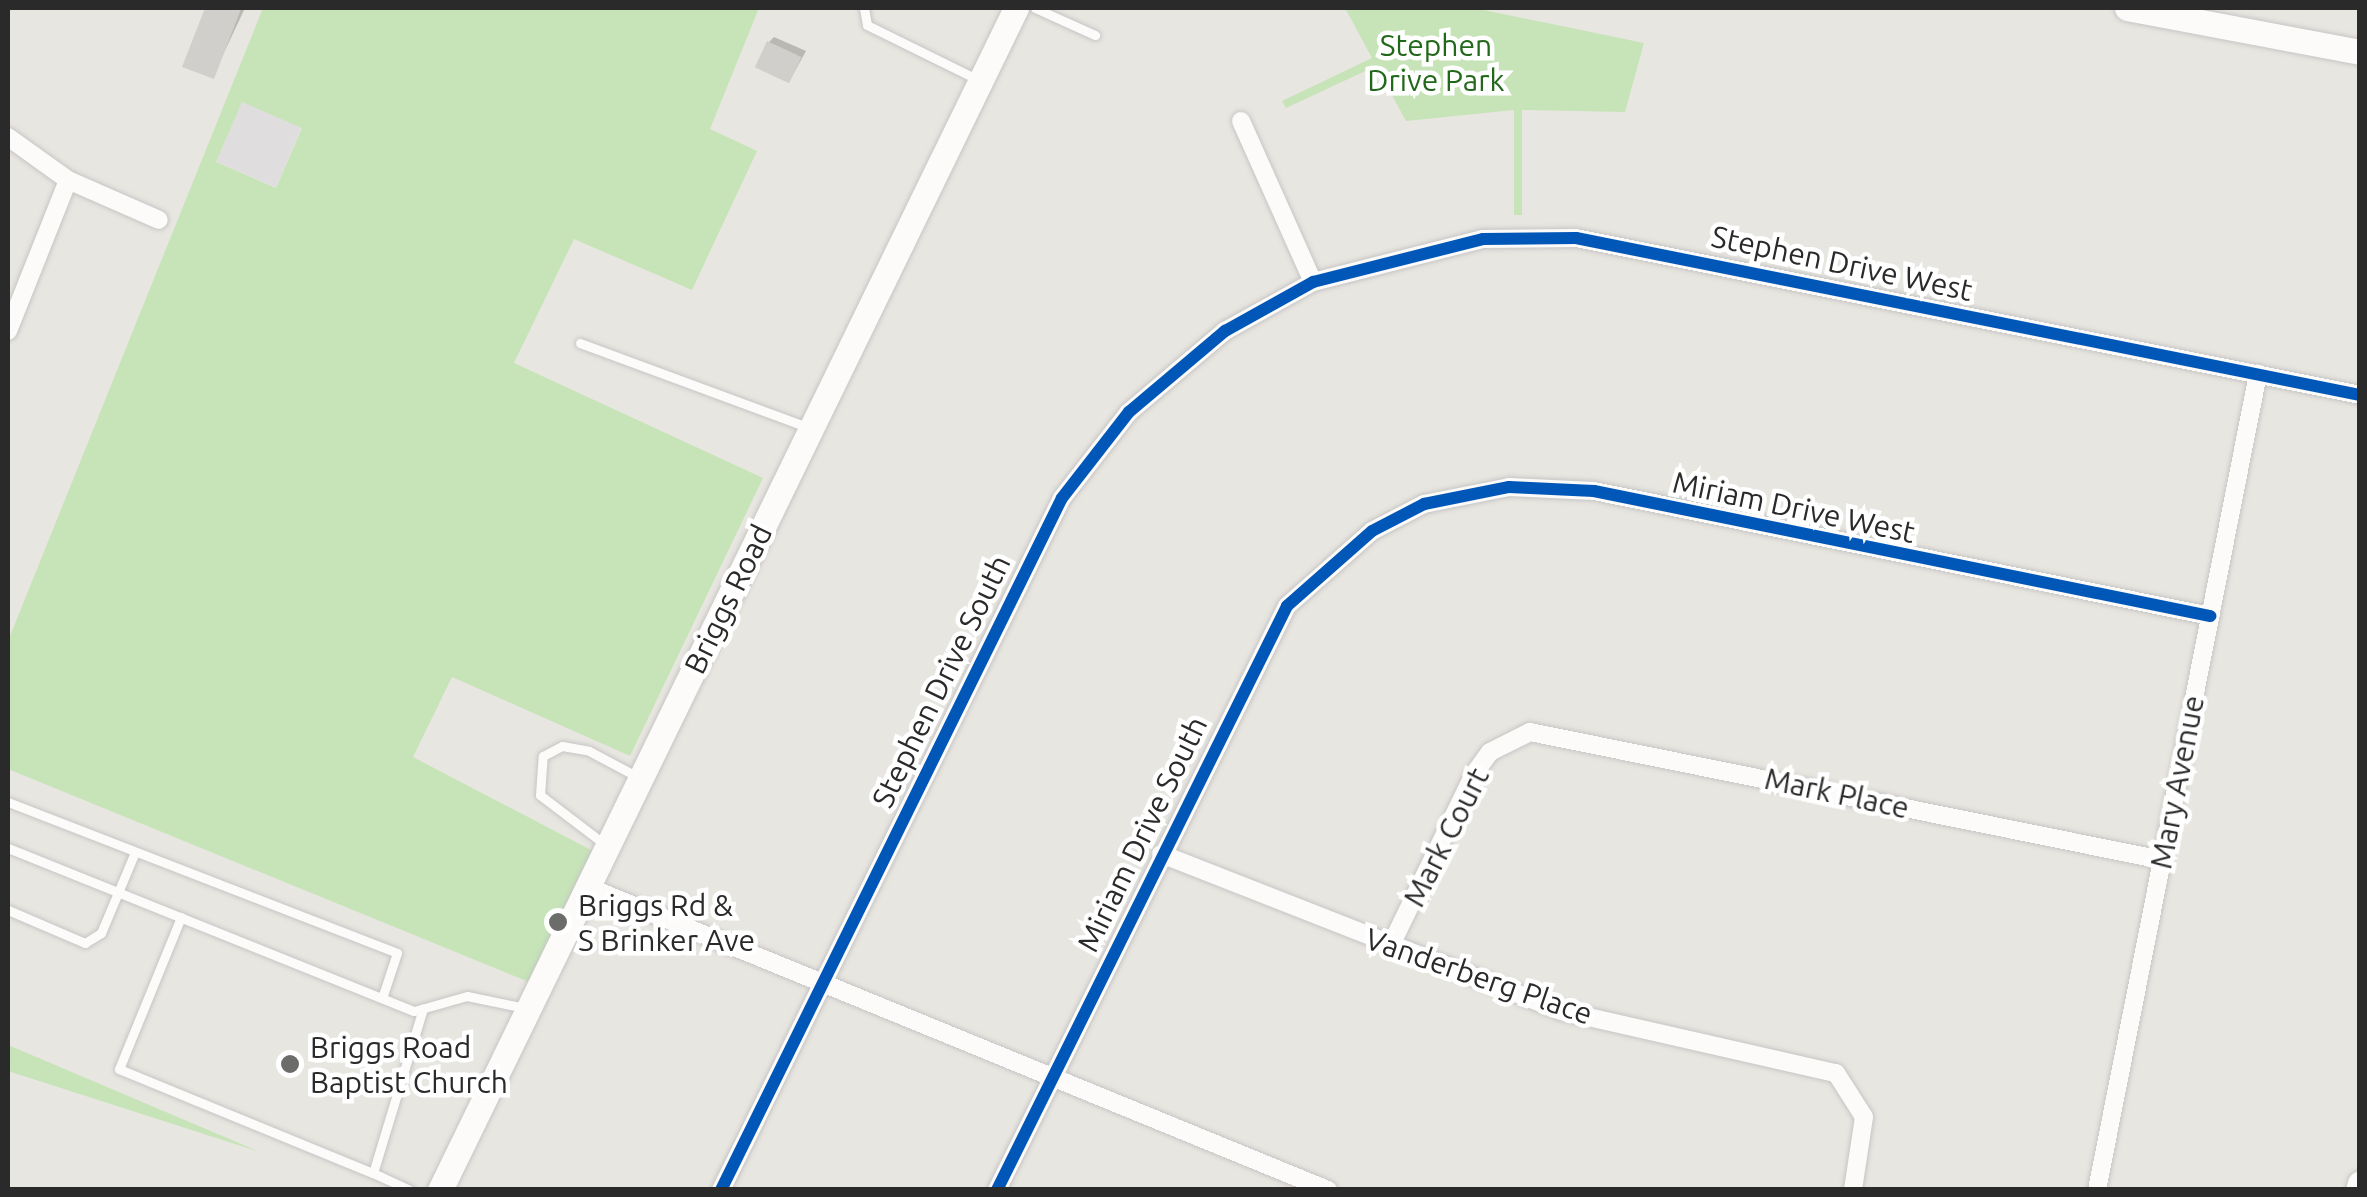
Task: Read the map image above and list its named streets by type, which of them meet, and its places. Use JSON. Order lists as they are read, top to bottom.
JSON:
{
  "streets": {
    "street": [
      "Stephen Drive West",
      "Miriam Drive West",
      "Briggs Road",
      "Stephen Drive South",
      "Mary Avenue",
      "Mark Place",
      "Miriam Drive South",
      "Mark Court",
      "Vanderberg Place"
    ]
  },
  "crossings": [
    ["Stephen Drive West", "Stephen Drive South"],
    ["Stephen Drive West", "Mary Avenue"],
    ["Miriam Drive West", "Mary Avenue"],
    ["Miriam Drive West", "Miriam Drive South"],
    ["Mary Avenue", "Mark Place"],
    ["Mark Place", "Mark Court"],
    ["Miriam Drive South", "Vanderberg Place"],
    ["Mark Court", "Vanderberg Place"]
  ],
  "parks": ["Stephen Drive Park"],
  "places": ["Briggs Rd & S Brinker Ave", "Briggs Road Baptist Church"]
}
